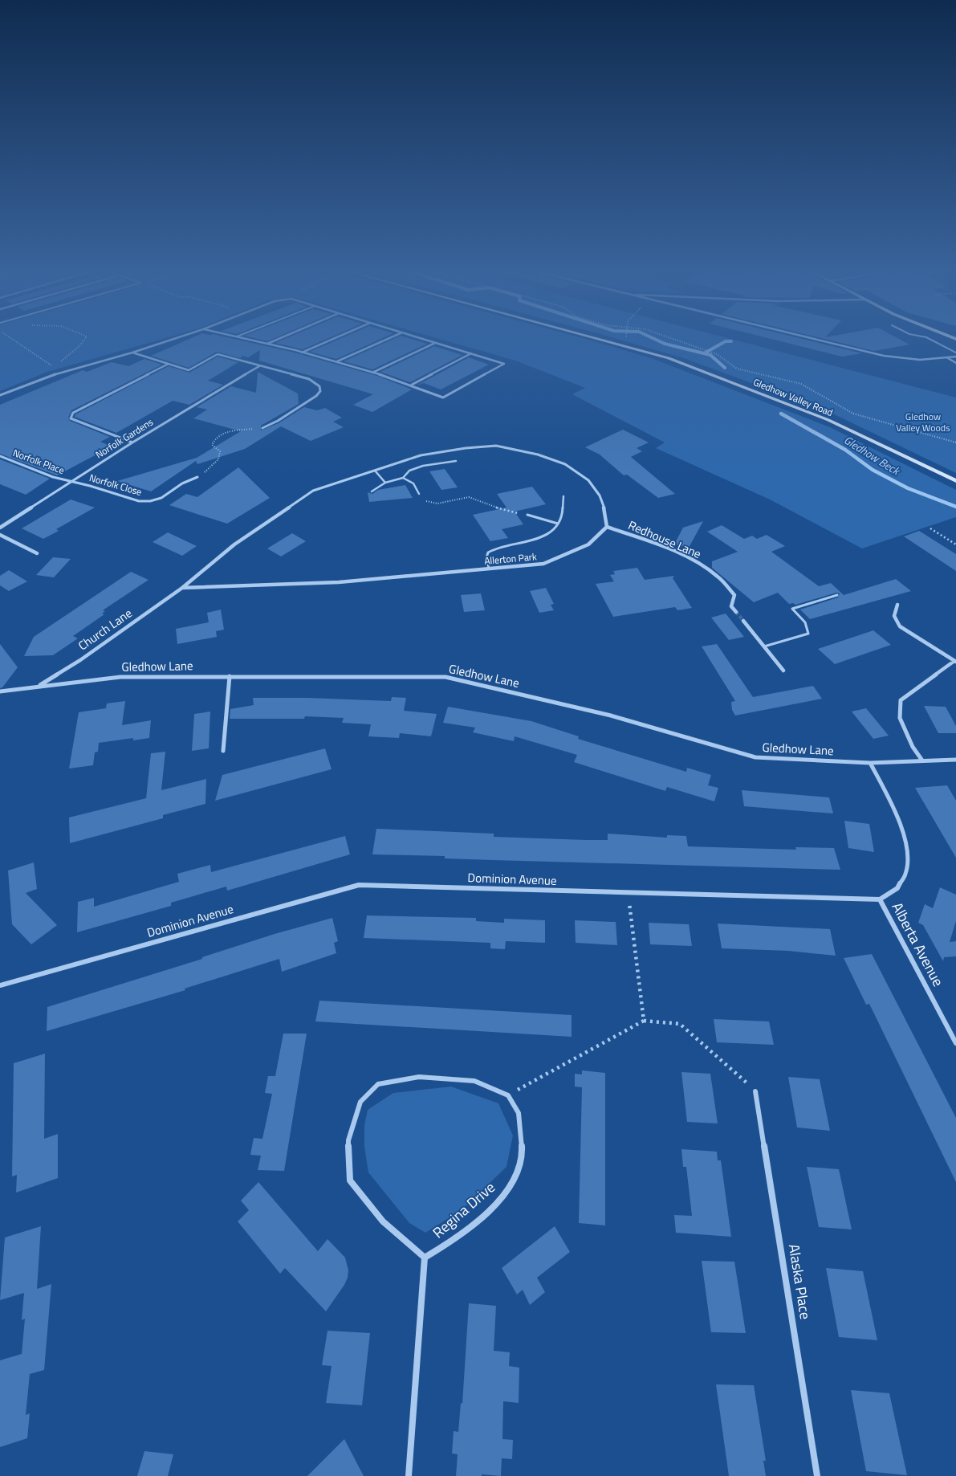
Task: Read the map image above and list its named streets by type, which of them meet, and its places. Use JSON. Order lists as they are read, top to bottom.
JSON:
{
  "streets": {
    "street": [
      "Gledhow Valley Road",
      "Norfolk Gardens",
      "Norfolk Place",
      "Norfolk Close",
      "Redhouse Lane",
      "Allerton Park",
      "Church Lane",
      "Gledhow Lane",
      "Dominion Avenue",
      "Alberta Avenue",
      "Regina Drive",
      "Alaska Place"
    ]
  },
  "crossings": [
    ["Norfolk Gardens", "Norfolk Place"],
    ["Norfolk Gardens", "Norfolk Close"],
    ["Norfolk Place", "Norfolk Close"],
    ["Redhouse Lane", "Allerton Park"],
    ["Allerton Park", "Church Lane"],
    ["Church Lane", "Gledhow Lane"],
    ["Dominion Avenue", "Alberta Avenue"]
  ],
  "water": ["Gledhow Beck"],
  "parks": ["Gledhow Valley Woods"]
}
